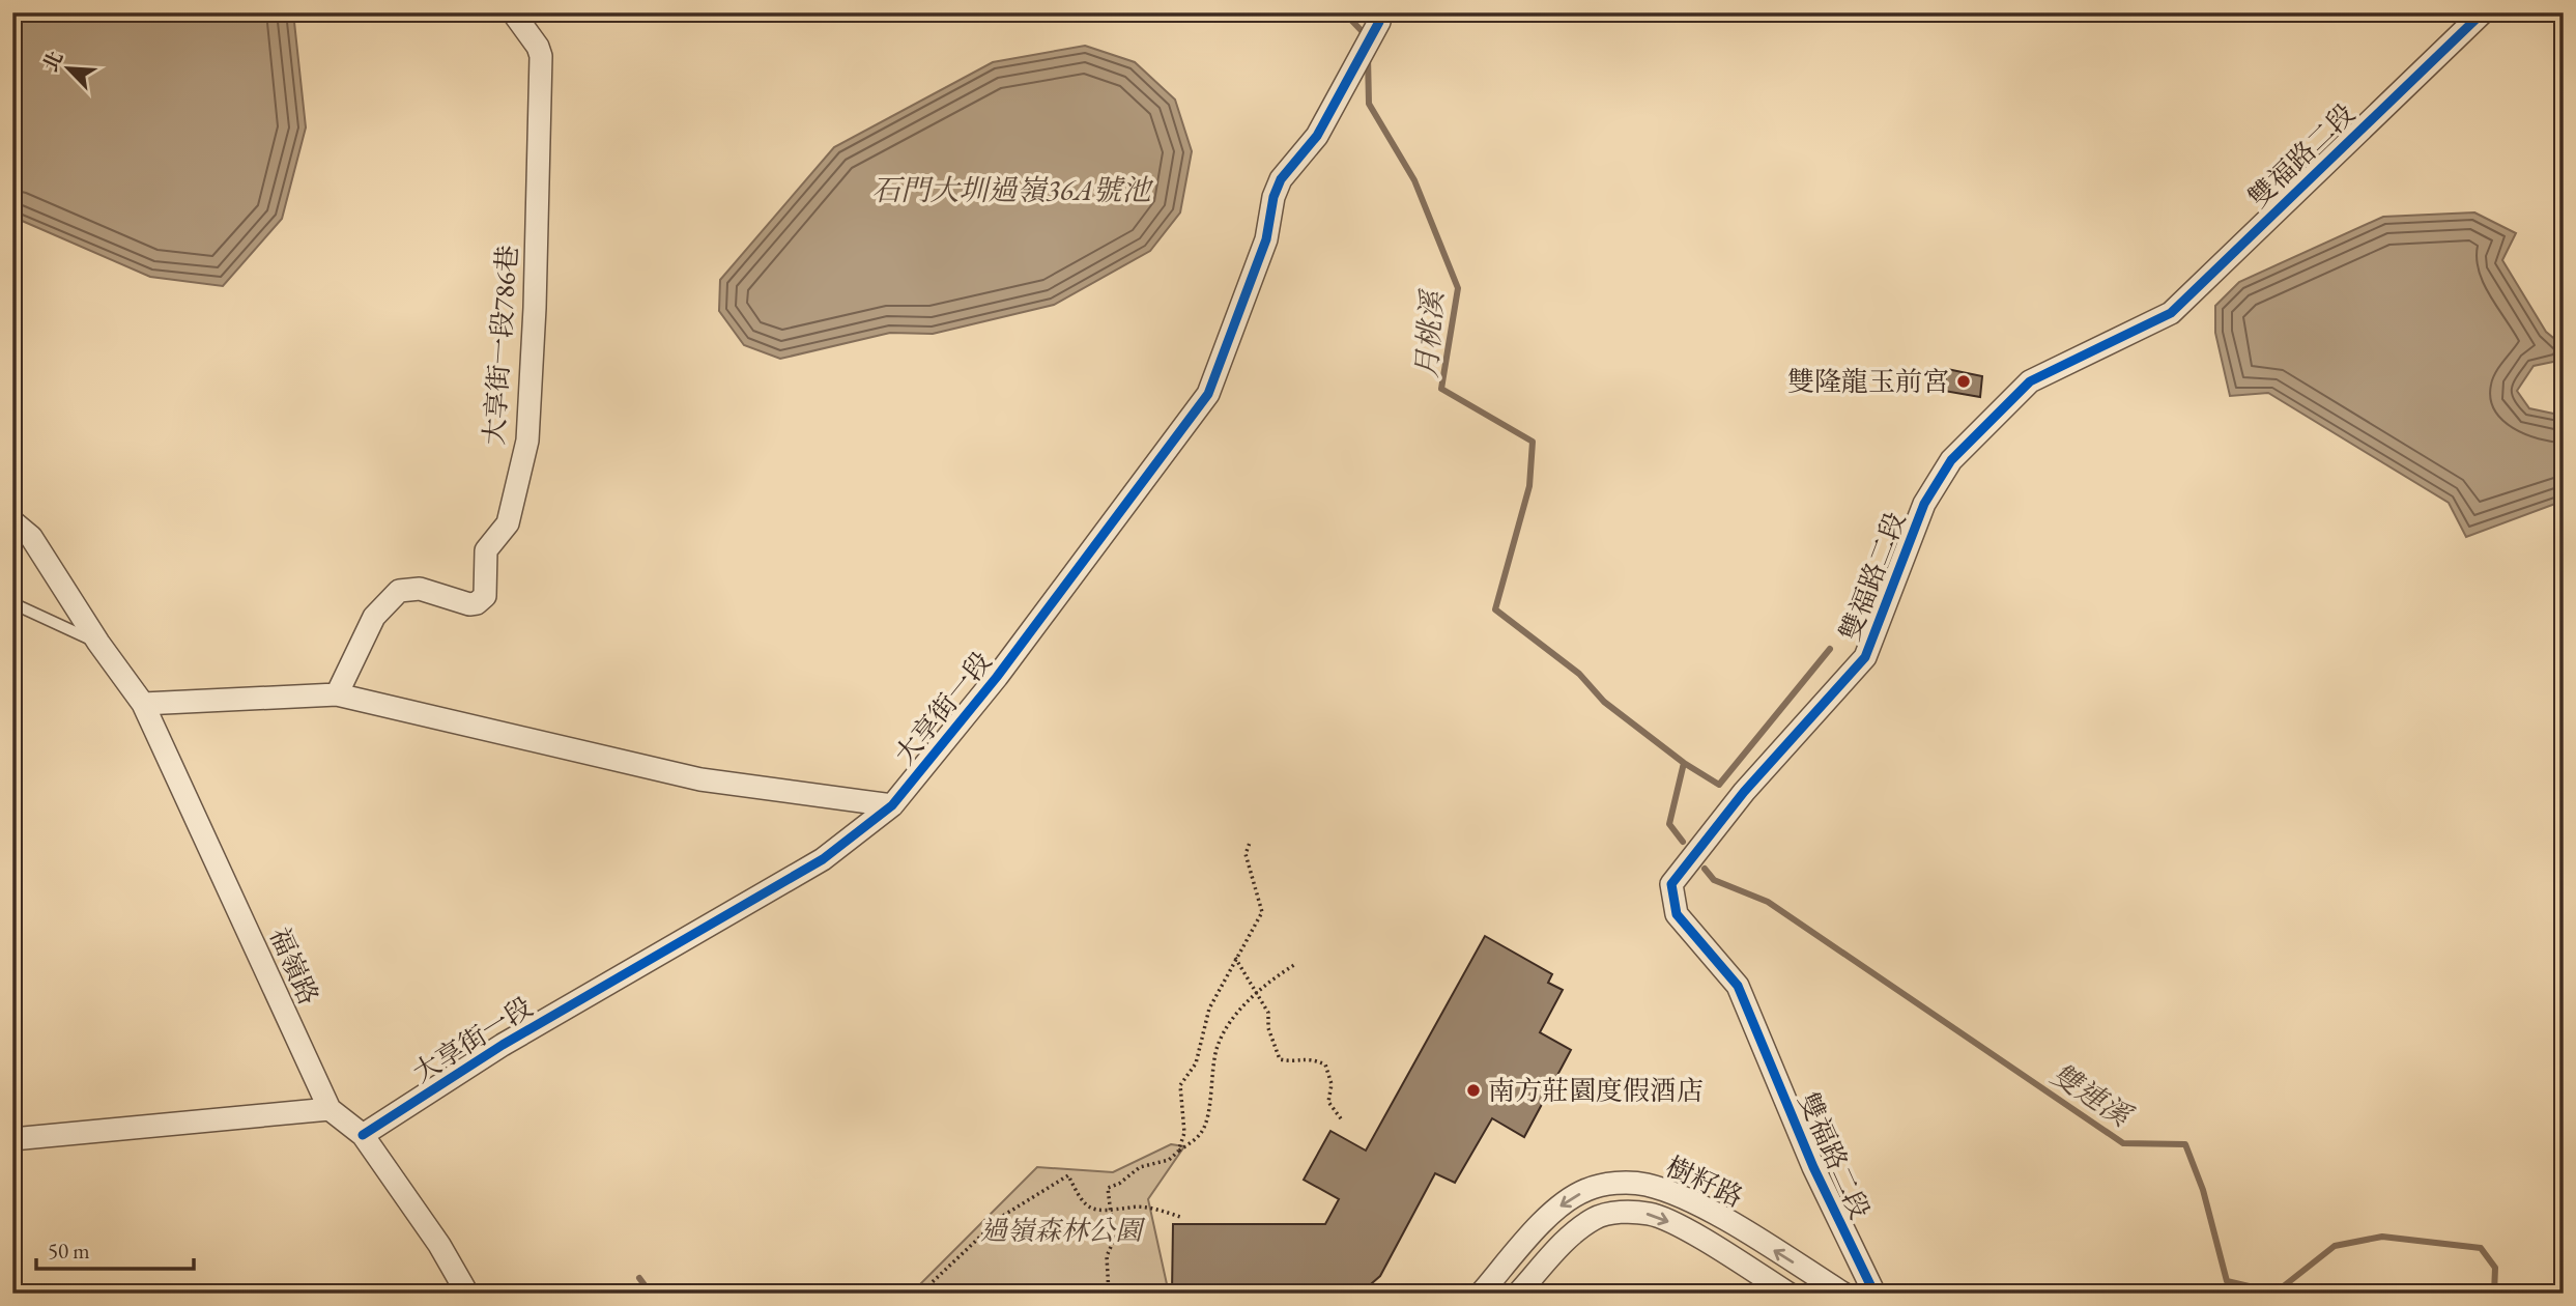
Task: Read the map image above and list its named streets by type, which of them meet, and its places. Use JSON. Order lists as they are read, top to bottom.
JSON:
{
  "streets": {
    "street": [
      "雙福路二段",
      "大享街一段786巷",
      "大享街一段",
      "福嶺路",
      "樹籽路"
    ]
  },
  "crossings": [
    ["大享街一段786巷", "大享街一段"],
    ["大享街一段", "福嶺路"]
  ],
  "water": ["石門大圳過嶺36A號池", "月桃溪", "雙連溪"],
  "parks": ["過嶺森林公園"],
  "places": ["雙隆龍玉前宮", "南方莊園度假酒店"],
  "scale_bar": "50 m",
  "north": "top left"
}
